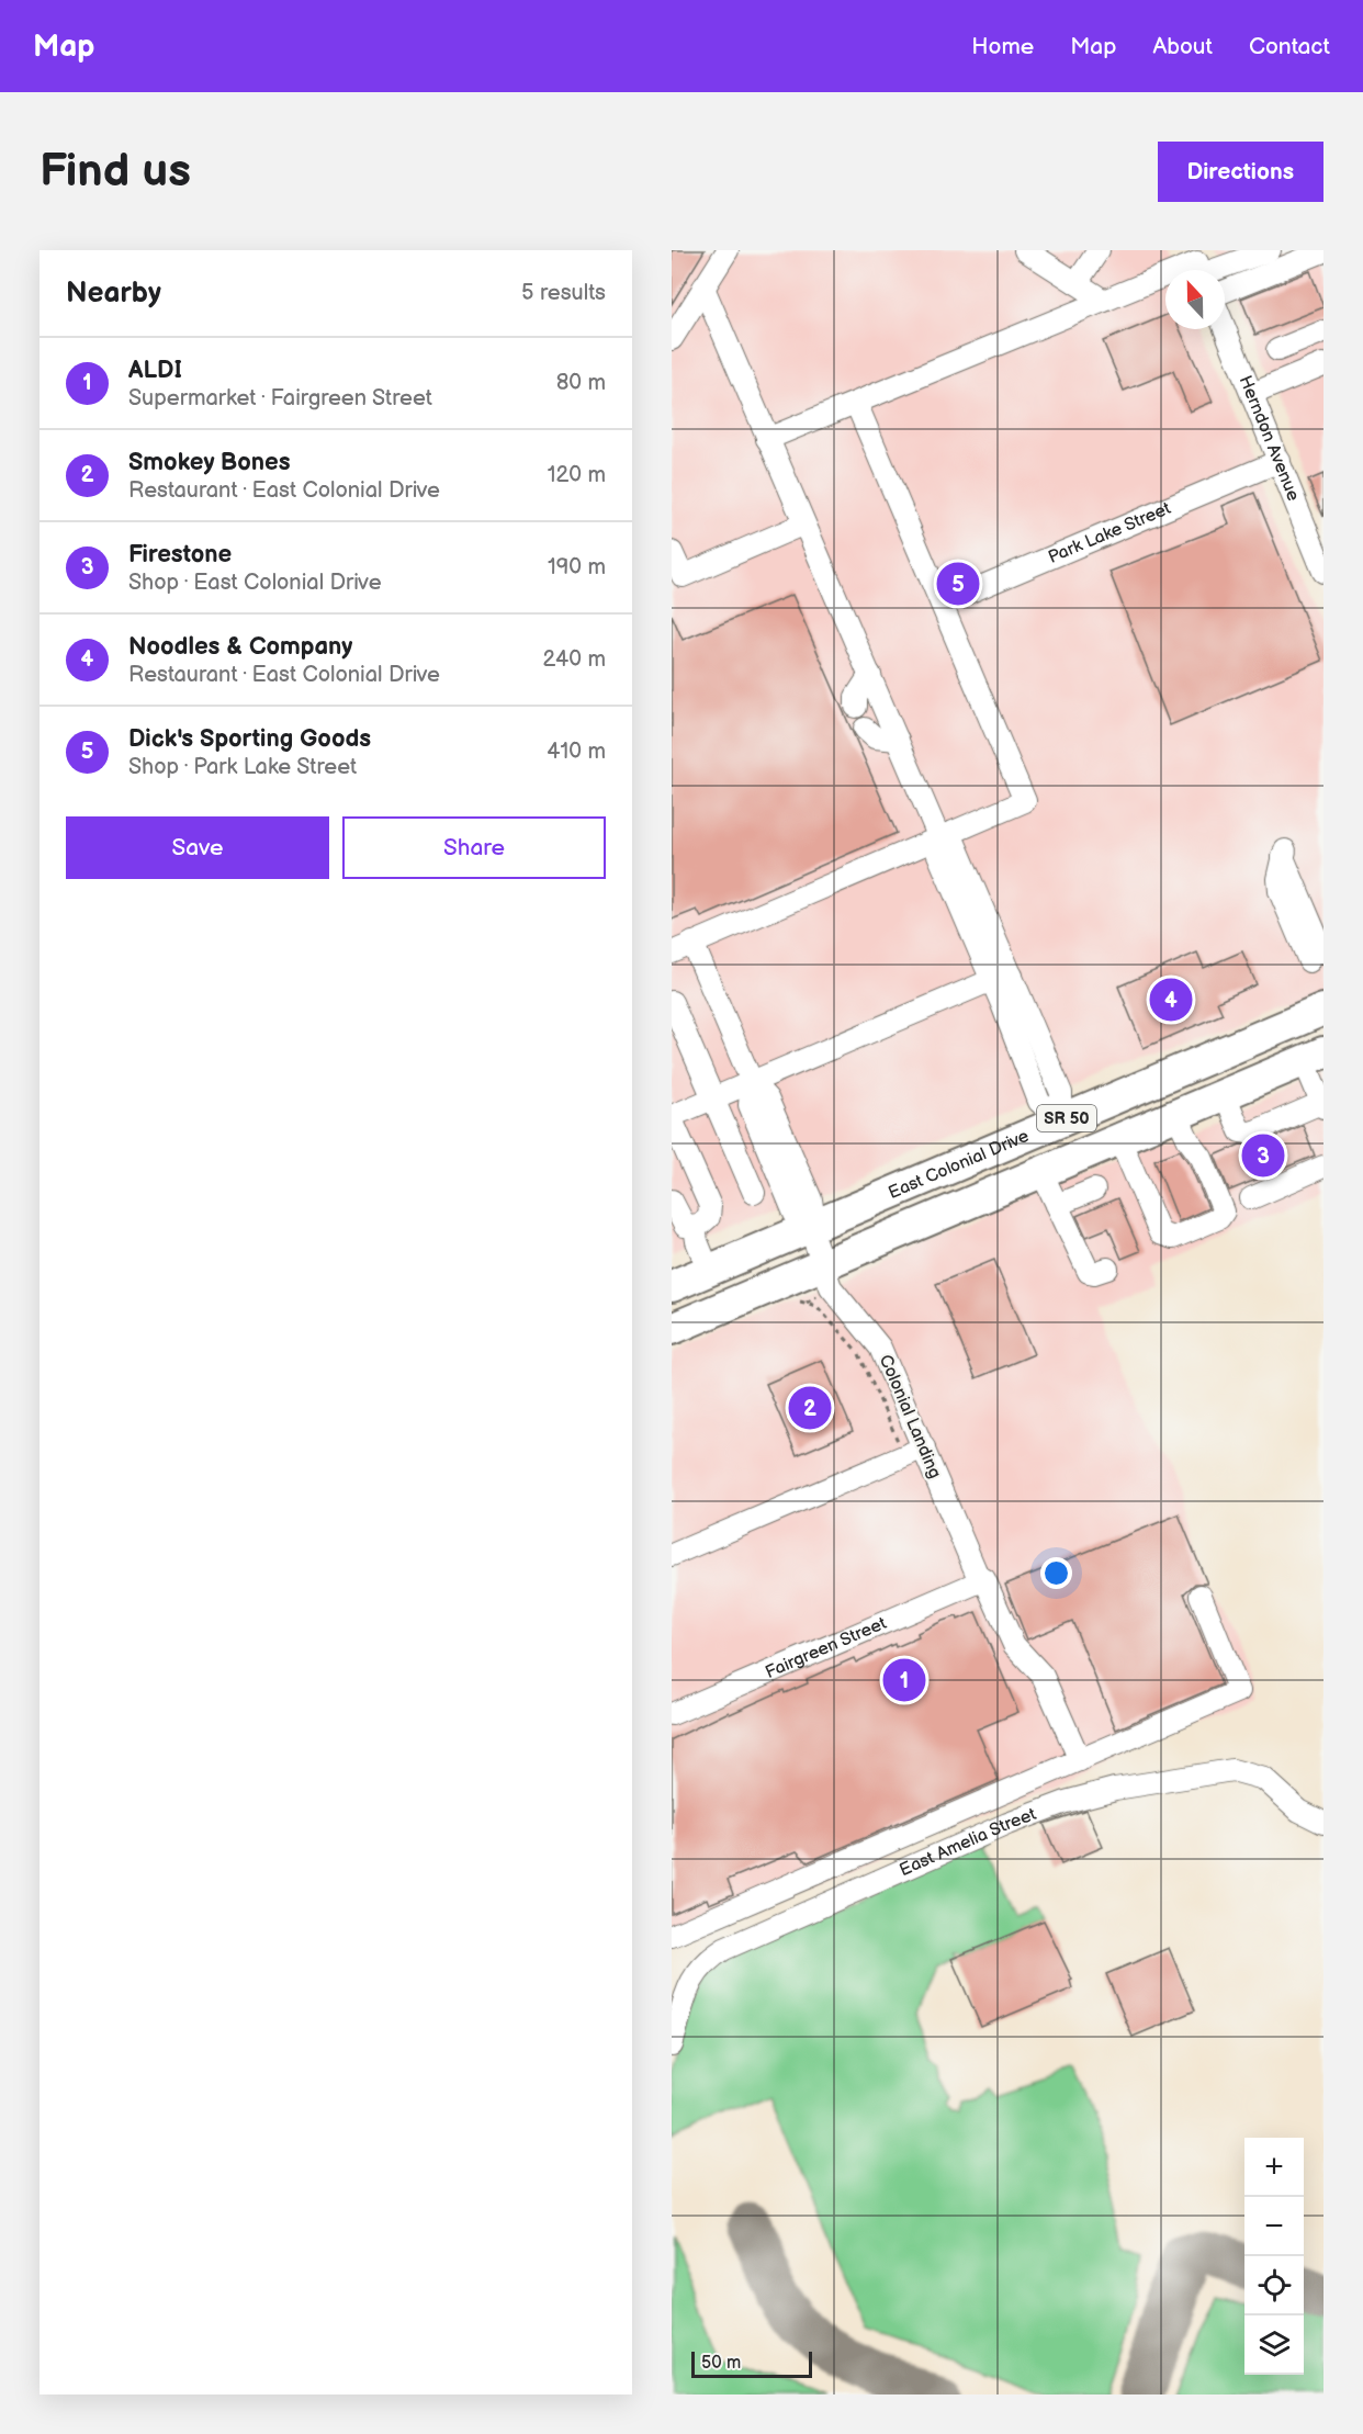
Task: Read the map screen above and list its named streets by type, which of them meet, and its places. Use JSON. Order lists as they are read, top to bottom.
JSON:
{
  "streets": {
    "highway": ["SR 50", "East Colonial Drive"],
    "street": [
      "Herndon Avenue",
      "Park Lake Street",
      "Colonial Landing",
      "Fairgreen Street",
      "East Amelia Street"
    ]
  },
  "crossings": [
    ["Herndon Avenue", "Park Lake Street"],
    ["SR 50", "Colonial Landing"],
    ["Colonial Landing", "Fairgreen Street"]
  ],
  "scale_bar": "50 m",
  "north": "top",
  "page": {
    "header": "Map",
    "nav": [
      "Home",
      "Map",
      "About",
      "Contact"
    ],
    "buttons": [
      "Directions",
      ["Save", "Share"]
    ],
    "title": "Find us",
    "heading": ["Nearby", "5 results"],
    "list": [
      {
        "mark": "1",
        "name": "ALDI",
        "note": "Supermarket · Fairgreen Street",
        "value": "80 m"
      },
      {
        "mark": "2",
        "name": "Smokey Bones",
        "note": "Restaurant · East Colonial Drive",
        "value": "120 m"
      },
      {
        "mark": "3",
        "name": "Firestone",
        "note": "Shop · East Colonial Drive",
        "value": "190 m"
      },
      {
        "mark": "4",
        "name": "Noodles & Company",
        "note": "Restaurant · East Colonial Drive",
        "value": "240 m"
      },
      {
        "mark": "5",
        "name": "Dick's Sporting Goods",
        "note": "Shop · Park Lake Street",
        "value": "410 m"
      }
    ],
    "pins": [
      "5",
      "4",
      "3",
      "2",
      "1"
    ],
    "map_buttons": ["+", "−"],
    "scale": "50 m"
  }
}
